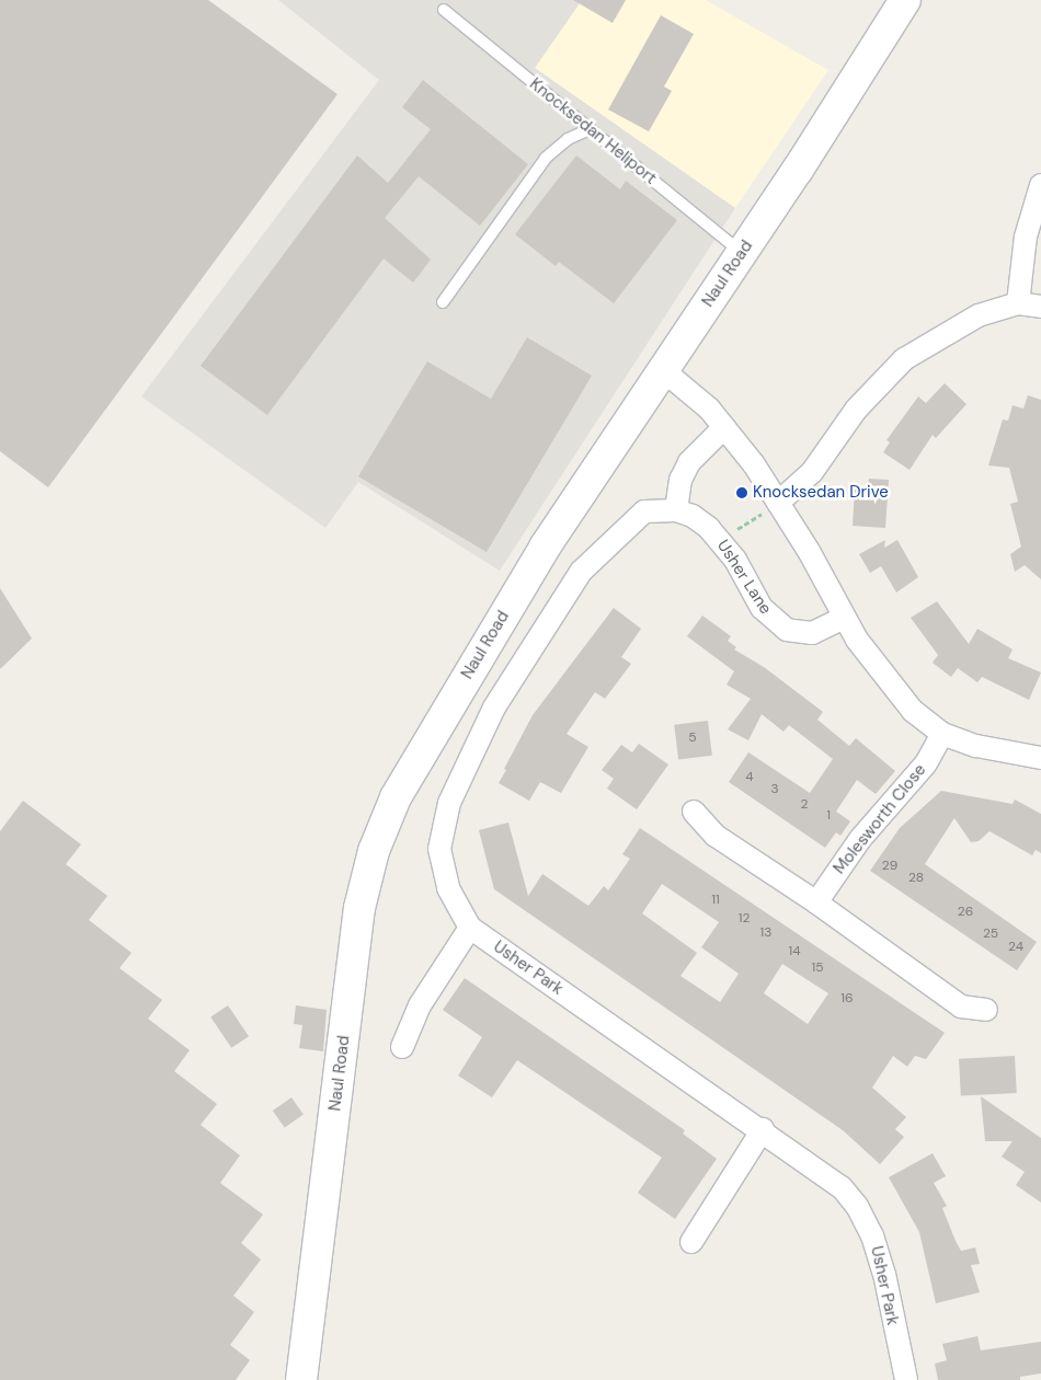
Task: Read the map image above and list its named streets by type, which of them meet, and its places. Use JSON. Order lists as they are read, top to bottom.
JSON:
{
  "streets": {
    "main road": ["Naul Road"],
    "street": ["Usher Lane", "Molesworth Close", "Usher Park"],
    "lane": ["Knocksedan Heliport"]
  },
  "crossings": [
    ["Knocksedan Heliport", "Naul Road"],
    ["Usher Lane", "Usher Park"]
  ],
  "places": ["Knocksedan Drive"],
  "house_numbers": [
    "5",
    "4",
    "3",
    "2",
    "1",
    "29",
    "28",
    "11",
    "26",
    "12",
    "13",
    "25",
    "24",
    "14",
    "15",
    "16"
  ]
}
